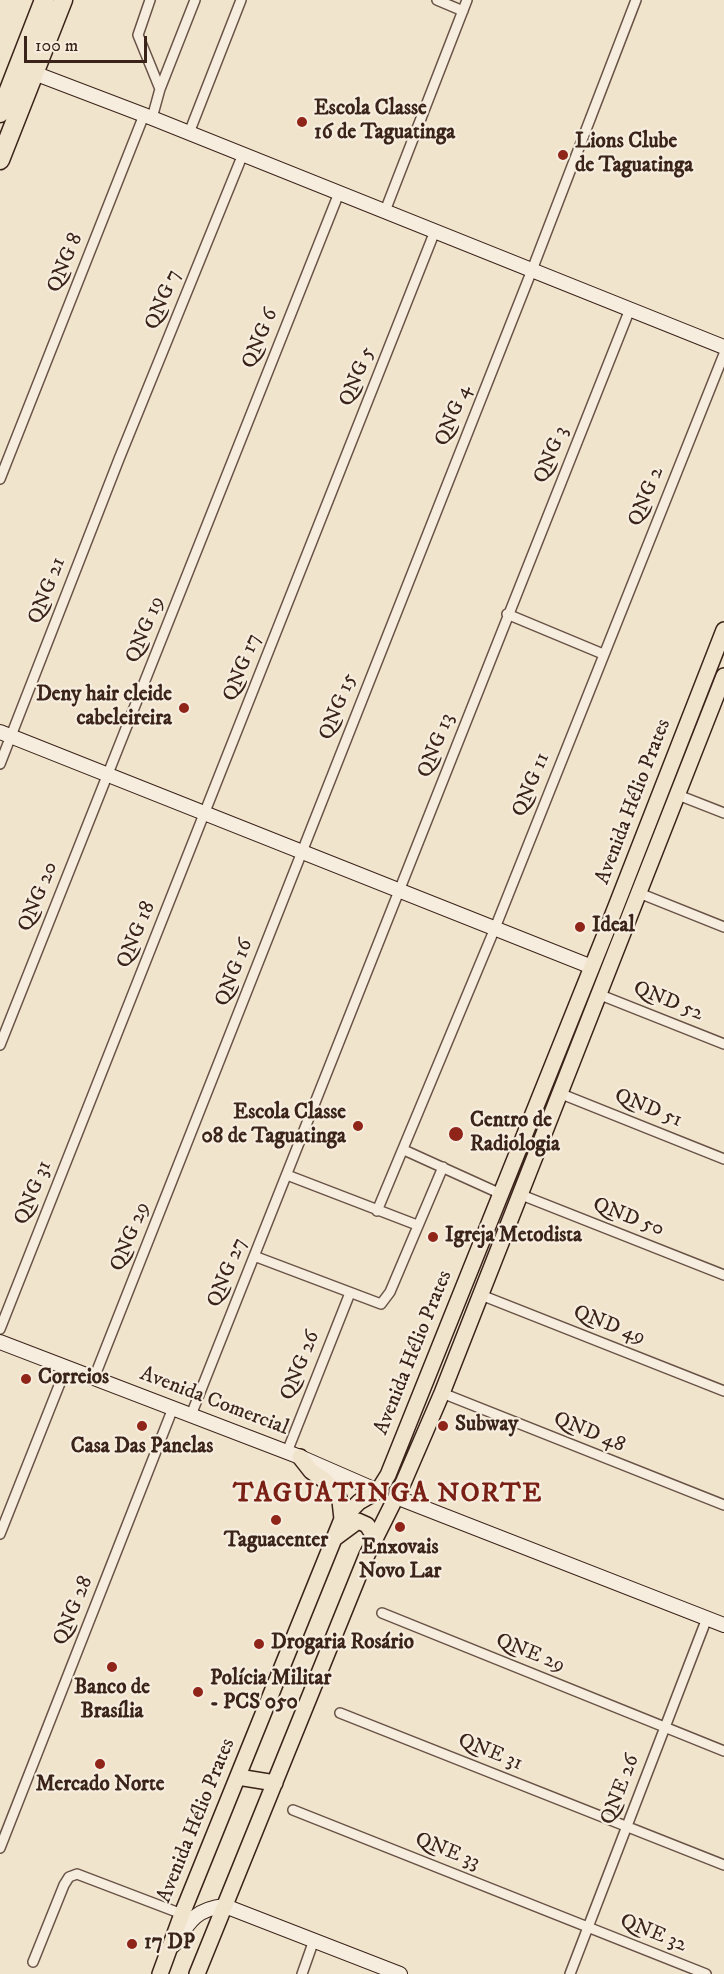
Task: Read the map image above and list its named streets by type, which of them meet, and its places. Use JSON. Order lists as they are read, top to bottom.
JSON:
{
  "streets": {
    "main road": ["Avenida Hélio Prates"],
    "street": [
      "QNG 8",
      "QNG 7",
      "QNG 6",
      "QNG 5",
      "QNG 4",
      "QNG 3",
      "QNG 2",
      "QNG 21",
      "QNG 19",
      "QNG 17",
      "QNG 15",
      "QNG 13",
      "QNG 11",
      "QNG 20",
      "QNG 18",
      "QNG 16",
      "QND 52",
      "QND 51",
      "QNG 31",
      "QND 50",
      "QNG 29",
      "QNG 27",
      "QND 49",
      "QNG 26",
      "Avenida Comercial",
      "QND 48",
      "QNG 28",
      "QNE 29",
      "QNE 31",
      "QNE 26",
      "QNE 33",
      "QNE 32"
    ]
  },
  "crossings": [
    ["QNG 7", "QNG 21"],
    ["QNG 6", "QNG 19"],
    ["QNG 5", "QNG 17"],
    ["QNG 4", "QNG 15"],
    ["QNG 3", "QNG 13"],
    ["QNG 2", "QNG 11"],
    ["QNG 19", "QNG 20"],
    ["QNG 17", "QNG 18"],
    ["QNG 15", "QNG 16"],
    ["QNG 13", "QNG 27"],
    ["Avenida Hélio Prates", "QND 52"],
    ["Avenida Hélio Prates", "QND 51"],
    ["Avenida Hélio Prates", "QND 50"],
    ["Avenida Hélio Prates", "QND 49"],
    ["Avenida Hélio Prates", "Avenida Comercial"],
    ["Avenida Hélio Prates", "QND 48"],
    ["QNG 18", "QNG 31"],
    ["QNG 16", "QNG 29"],
    ["QNG 29", "Avenida Comercial"],
    ["QNG 27", "Avenida Comercial"],
    ["QNG 26", "Avenida Comercial"],
    ["Avenida Comercial", "QNG 28"],
    ["QNE 29", "QNE 26"],
    ["QNE 31", "QNE 26"],
    ["QNE 26", "QNE 33"],
    ["QNE 26", "QNE 32"],
    ["QNE 33", "QNE 32"]
  ],
  "districts": ["TAGUATINGA NORTE"],
  "places": [
    "Escola Classe 16 de Taguatinga",
    "Lions Clube de Taguatinga",
    "Deny hair cleide cabeleireira",
    "Ideal",
    "Escola Classe 08 de Taguatinga",
    "Centro de Radiologia",
    "Igreja Metodista",
    "Correios",
    "Casa Das Panelas",
    "Subway",
    "Taguacenter",
    "Enxovais Novo Lar",
    "Drogaria Rosário",
    "Banco de Brasília",
    "Polícia Militar - PCS 050",
    "Mercado Norte",
    "17 DP"
  ],
  "scale_bar": "100 m"
}
